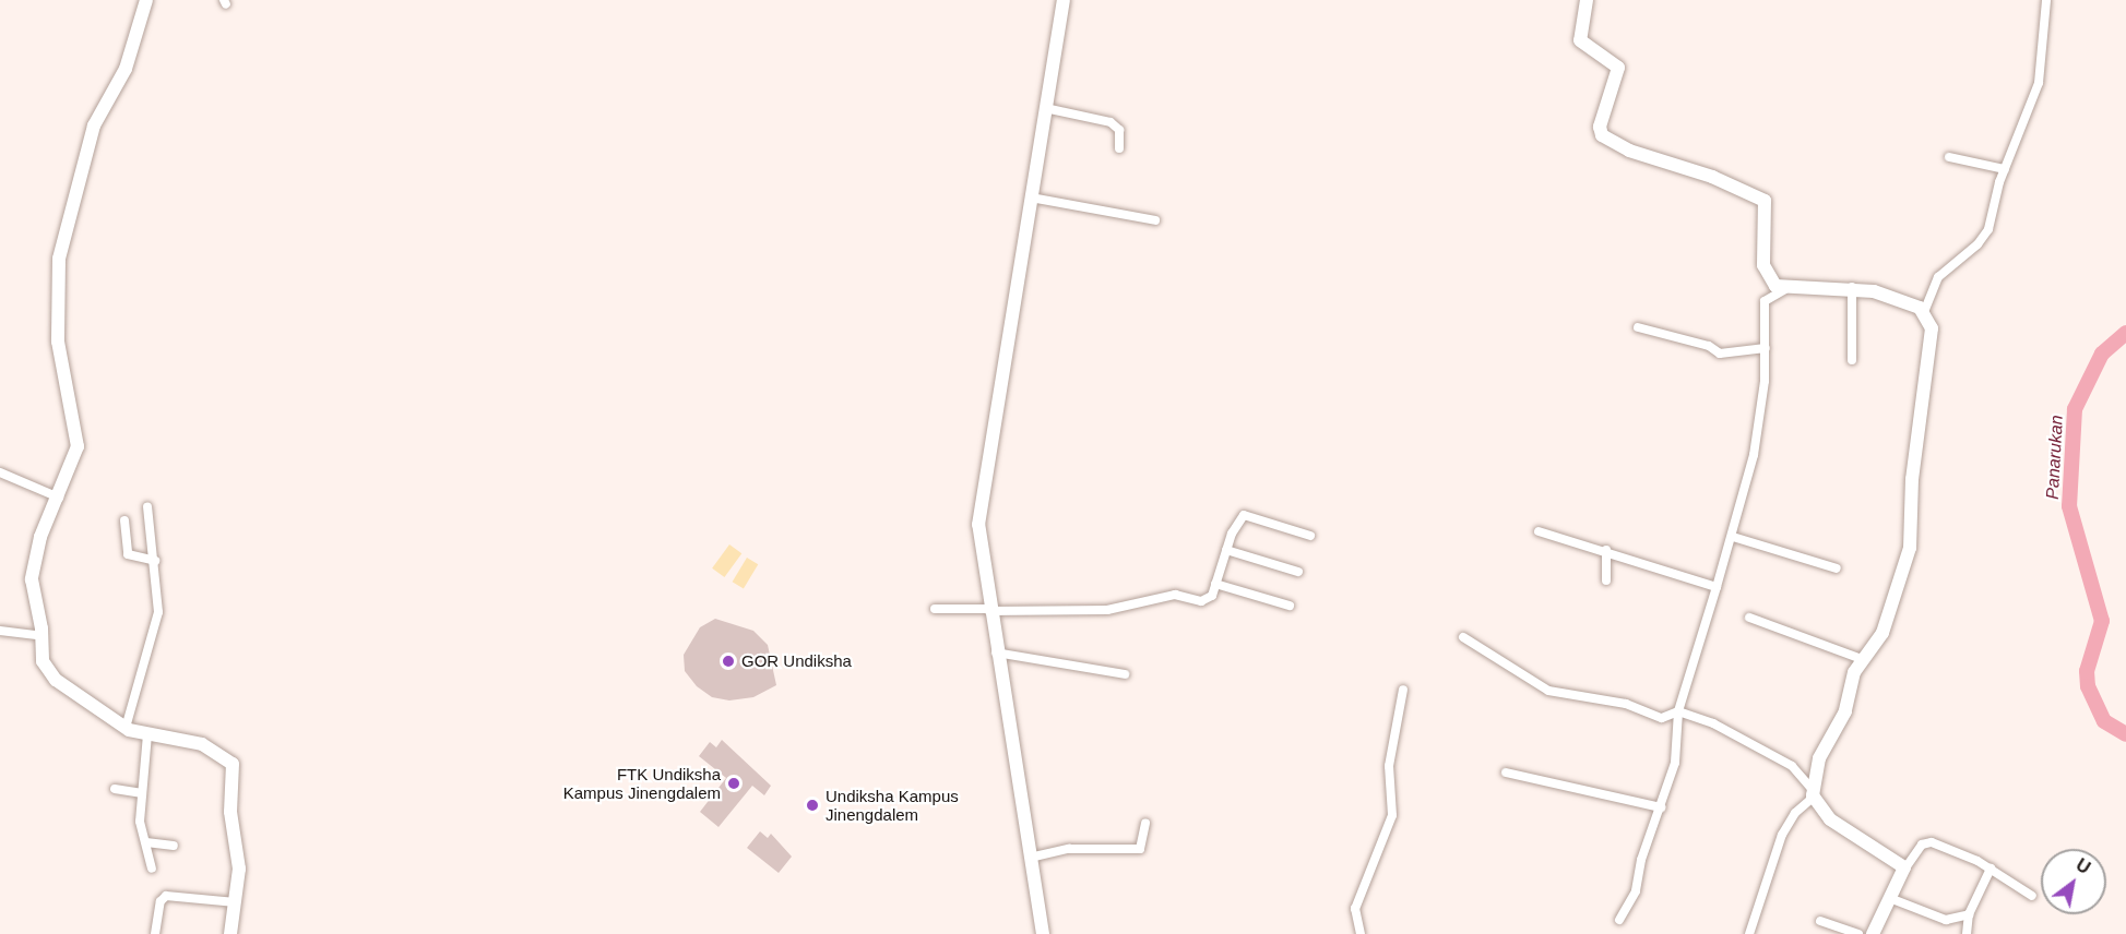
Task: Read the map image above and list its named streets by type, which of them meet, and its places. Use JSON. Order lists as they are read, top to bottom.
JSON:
{
  "water": ["Panarukan"],
  "places": ["GOR Undiksha", "FTK Undiksha Kampus Jinengdalem", "Undiksha Kampus Jinengdalem"],
  "north": "top right"
}
